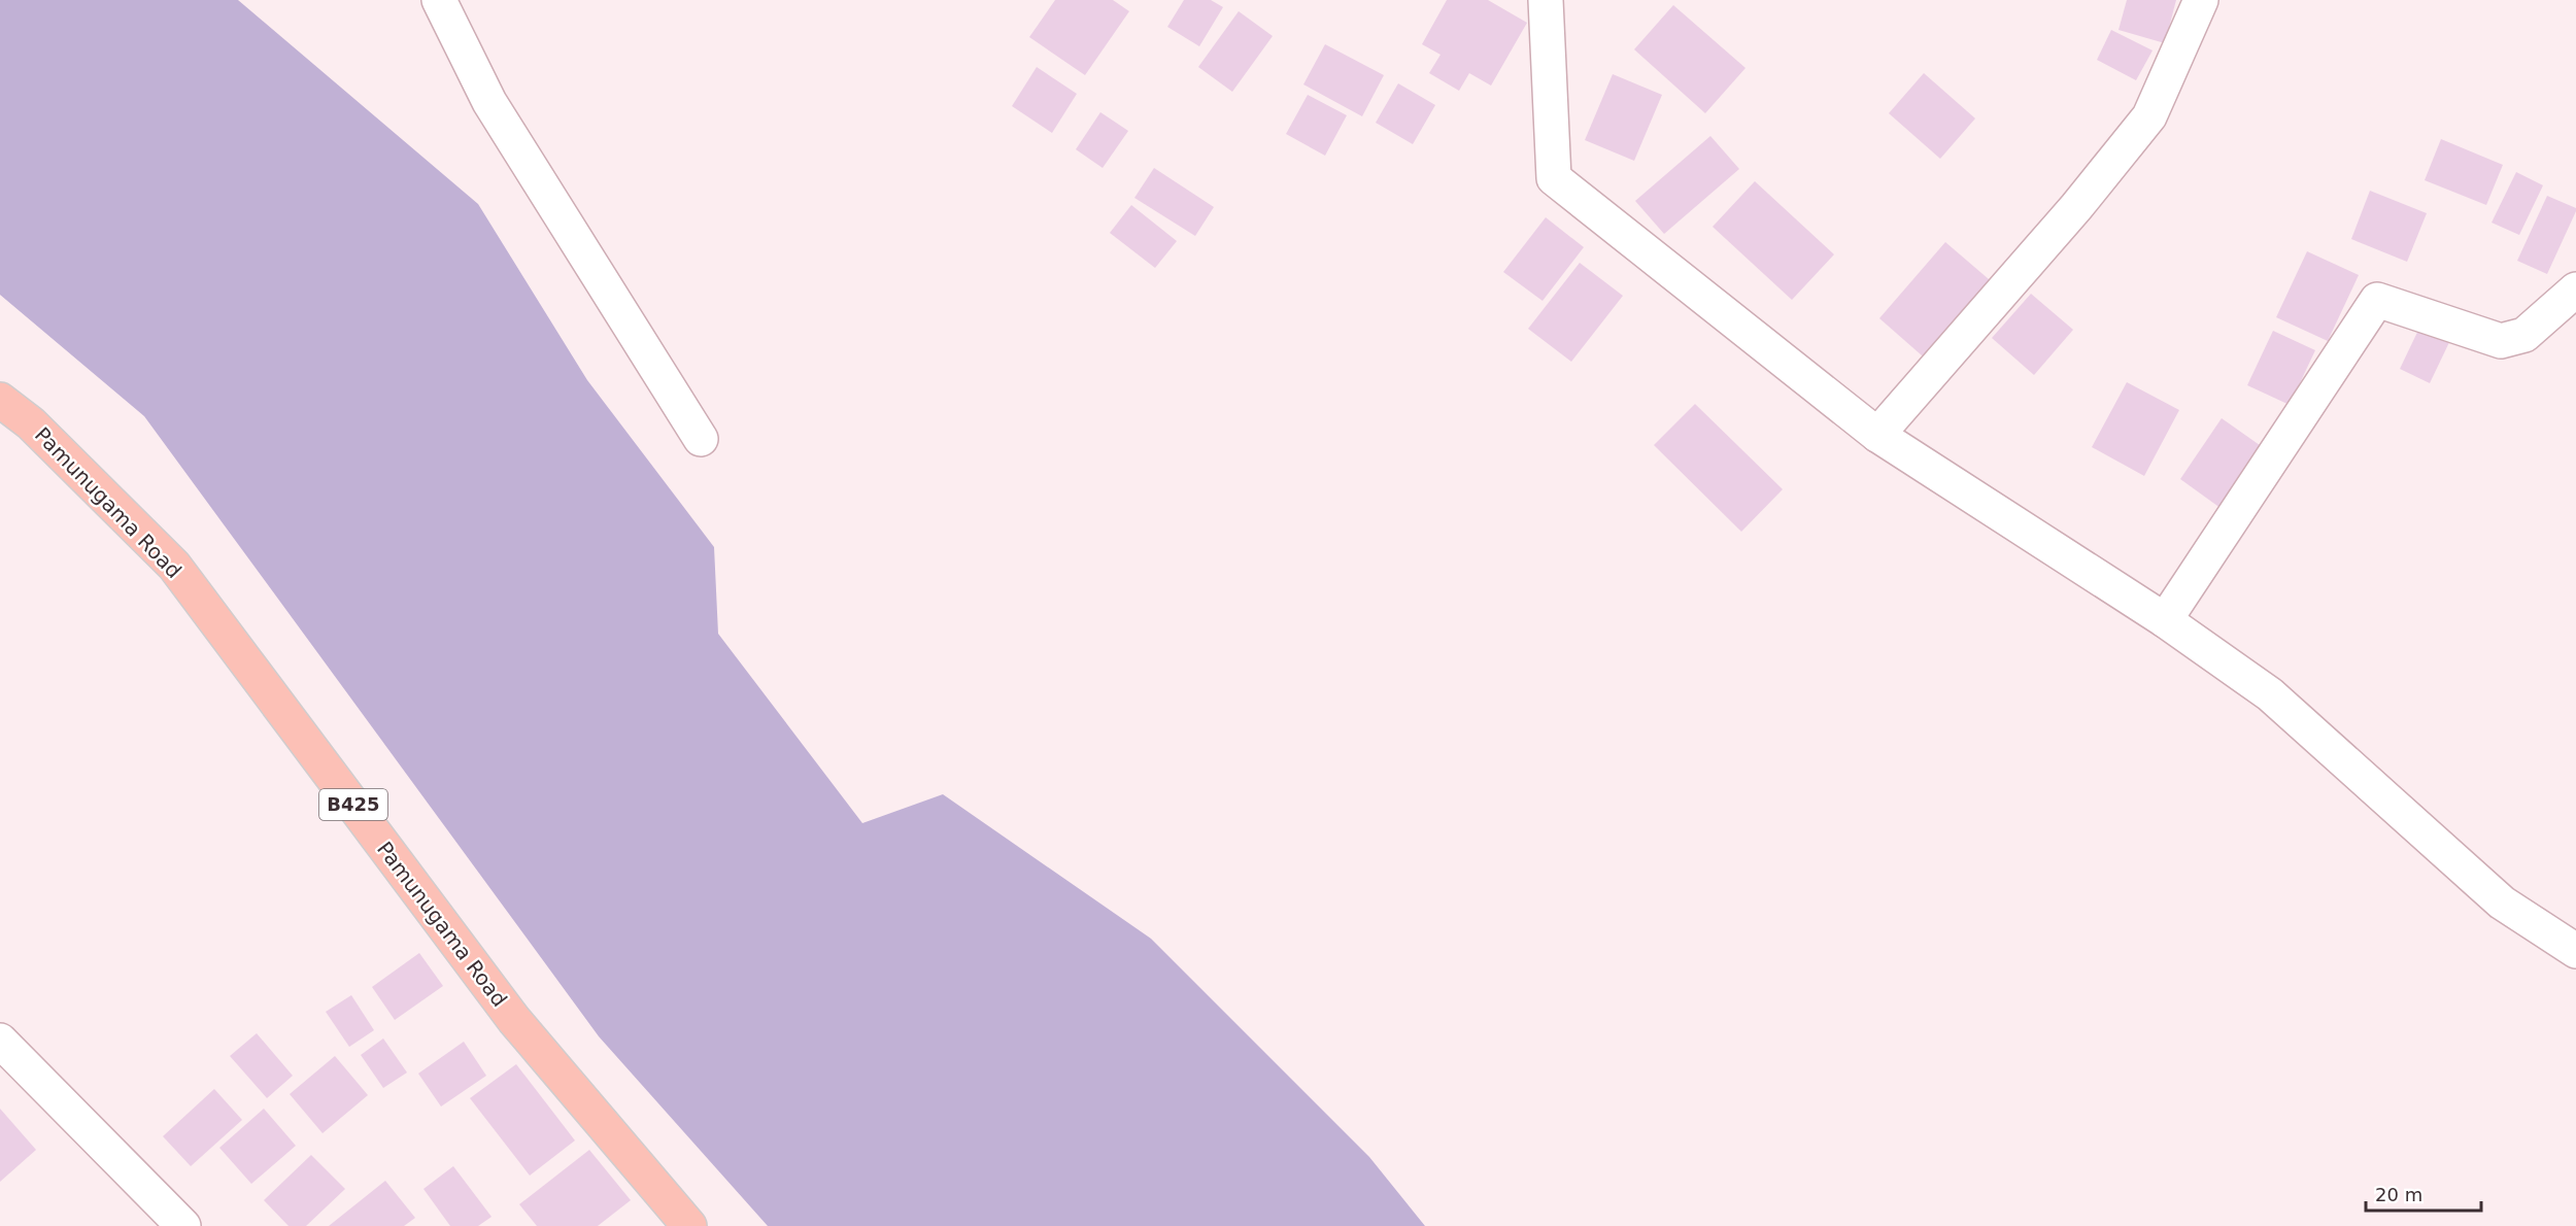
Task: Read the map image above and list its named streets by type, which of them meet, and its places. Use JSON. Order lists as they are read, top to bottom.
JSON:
{
  "streets": {
    "main road": ["Pamunugama Road", "B425"]
  },
  "scale_bar": "20 m"
}
